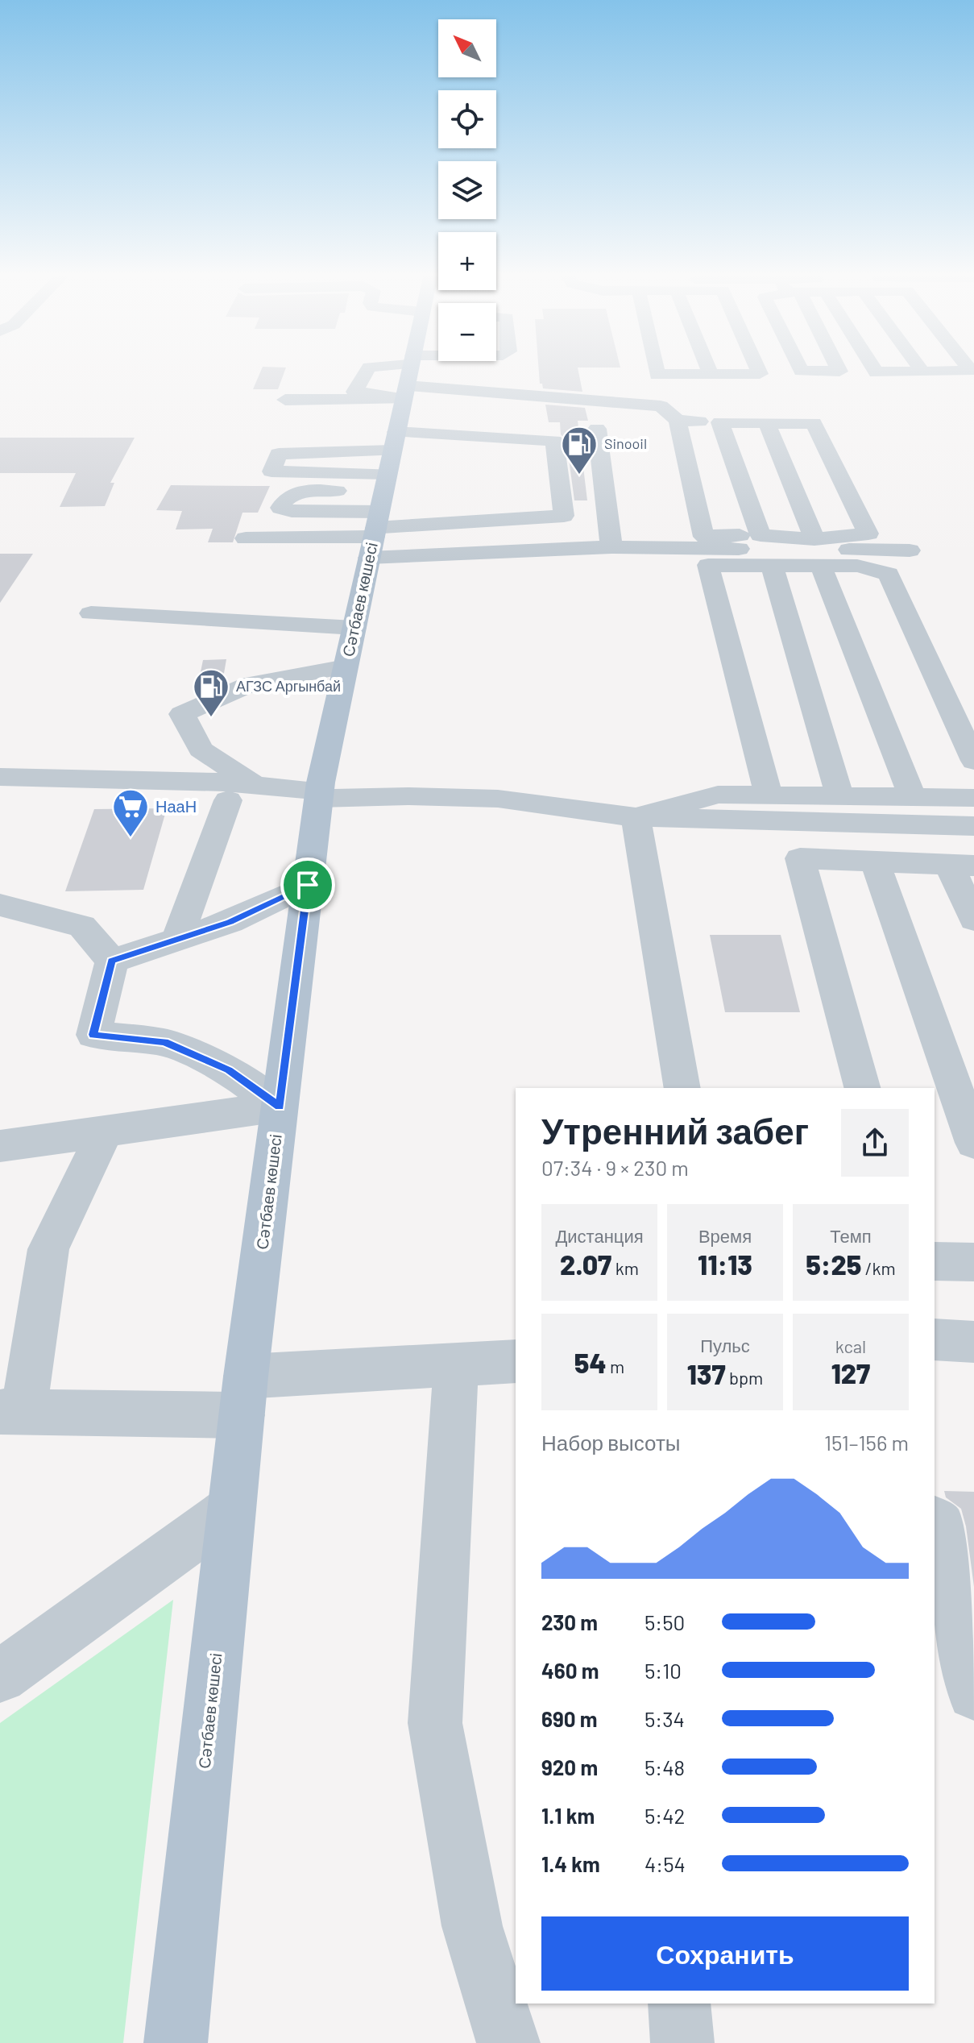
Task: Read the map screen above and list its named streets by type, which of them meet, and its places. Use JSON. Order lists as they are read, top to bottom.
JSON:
{
  "streets": {
    "main road": ["Сәтбаев көшесі"]
  },
  "places": {
    "fuel station": ["Sinooil", "АГЗС Аргынбай"],
    "supermarket": ["НааН"]
  },
  "north": "top left",
  "page": {
    "map_buttons": ["+", "−"],
    "heading": ["Утренний забег", "07:34 · 9 × 230 m"],
    "stats": [
      ["Дистанция", "2.07 km"],
      ["Время", "11:13"],
      ["Темп", "5:25 /km"],
      ["54 m"],
      ["Пульс", "137 bpm"],
      ["kcal", "127"]
    ],
    "chart": ["Набор высоты", "151–156 m"],
    "list": [
      {
        "name": "230 m",
        "note": "5:50"
      },
      {
        "name": "460 m",
        "note": "5:10"
      },
      {
        "name": "690 m",
        "note": "5:34"
      },
      {
        "name": "920 m",
        "note": "5:48"
      },
      {
        "name": "1.1 km",
        "note": "5:42"
      },
      {
        "name": "1.4 km",
        "note": "4:54"
      }
    ],
    "buttons": "Сохранить"
  }
}
